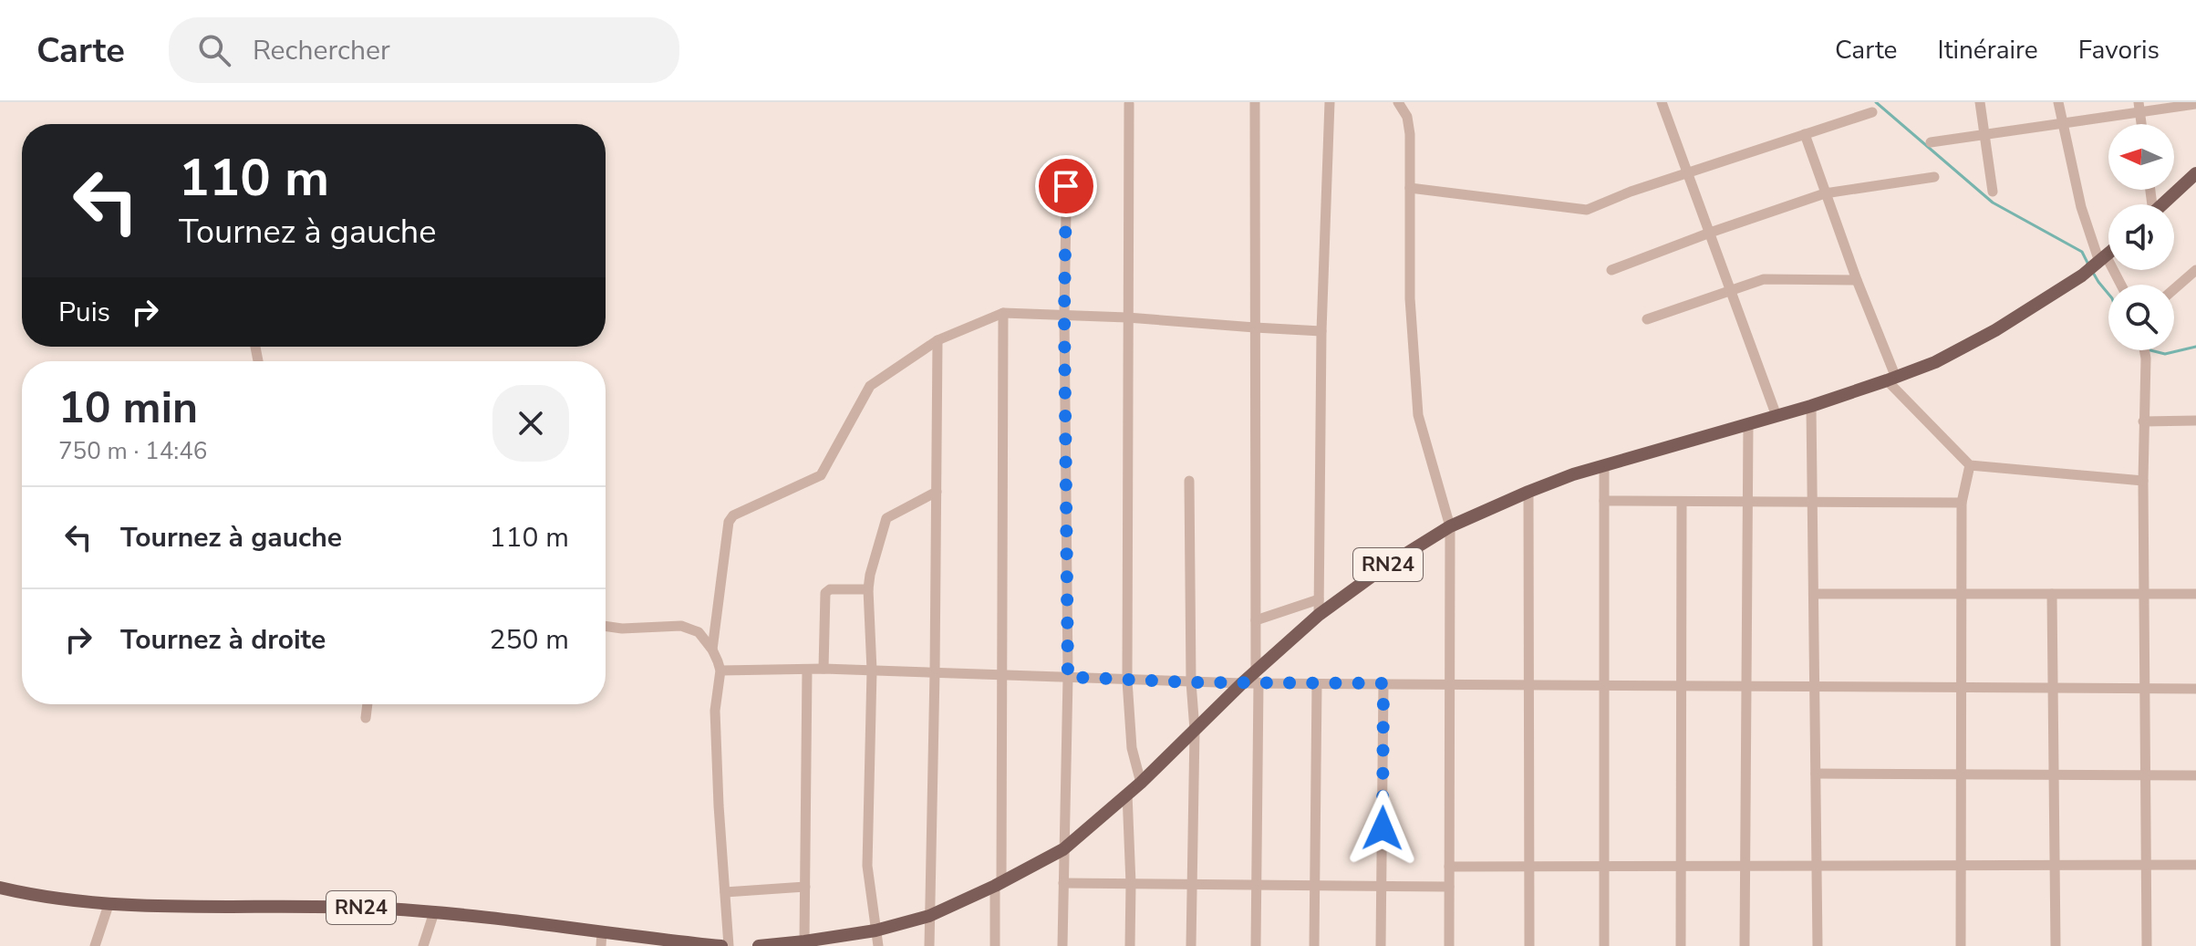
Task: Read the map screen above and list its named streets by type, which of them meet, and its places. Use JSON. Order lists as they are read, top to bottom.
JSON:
{
  "streets": {
    "main road": ["RN24"]
  },
  "north": "left",
  "page": {
    "header": "Carte",
    "search": "Rechercher",
    "nav": ["Carte", "Itinéraire", "Favoris"],
    "turn": ["110 m", "Tournez à gauche"],
    "then": "Puis",
    "heading": ["10 min", "750 m · 14:46"],
    "list": [
      {
        "name": "Tournez à gauche",
        "value": "110 m"
      },
      {
        "name": "Tournez à droite",
        "value": "250 m"
      }
    ]
  }
}
